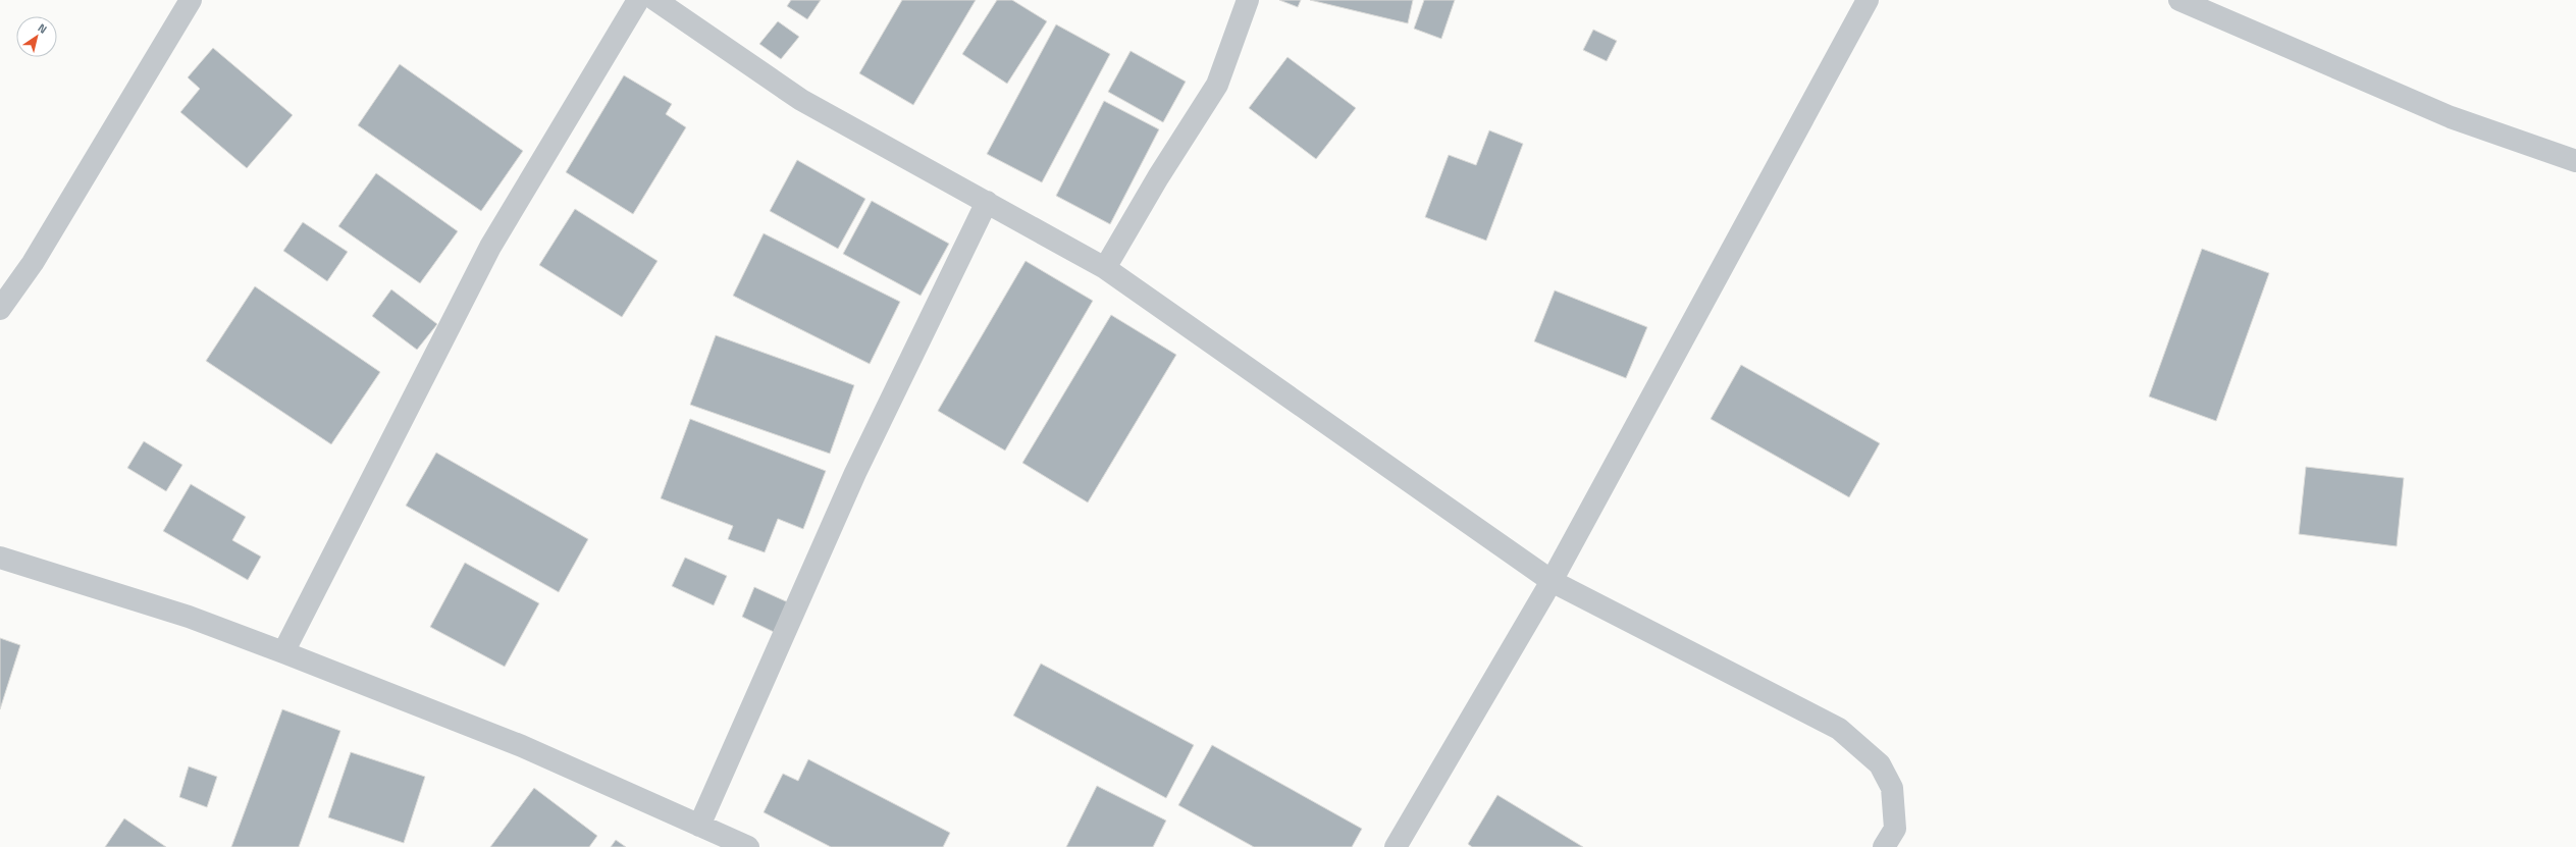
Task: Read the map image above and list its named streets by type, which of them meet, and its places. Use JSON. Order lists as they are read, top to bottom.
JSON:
{
  "north": "top right"
}
